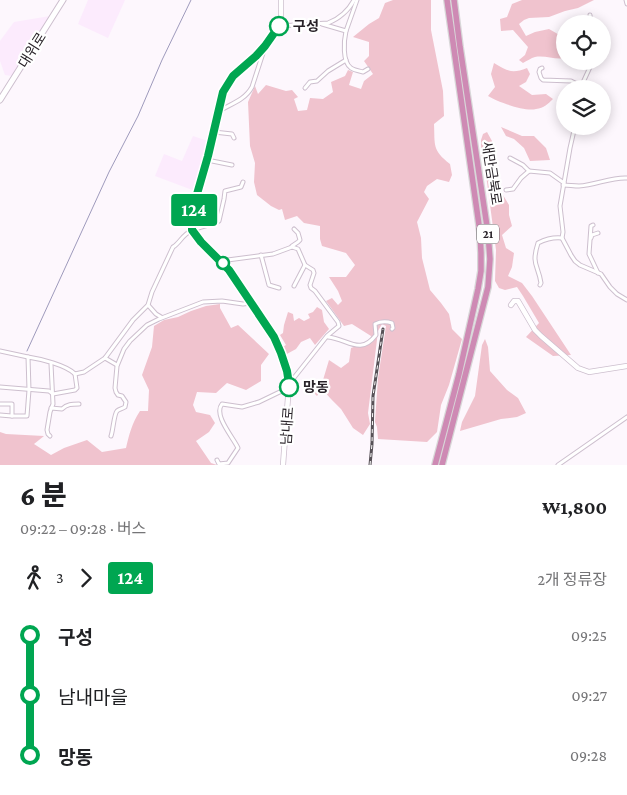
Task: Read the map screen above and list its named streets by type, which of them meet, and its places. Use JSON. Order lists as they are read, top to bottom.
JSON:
{
  "streets": {
    "highway": ["새만금북로", "21"],
    "main road": ["대위로"],
    "street": ["남내로"]
  },
  "places": ["구성", "망동"],
  "lines": ["bus line 124"],
  "page": {
    "on_map": "124",
    "heading": ["6 분", "09:22 – 09:28 · 버스", "₩1,800"],
    "legs": ["3", "124", "2개 정류장"],
    "list": [
      {
        "name": "구성",
        "value": "09:25"
      },
      {
        "name": "남내마을",
        "value": "09:27"
      },
      {
        "name": "망동",
        "value": "09:28"
      }
    ]
  }
}
